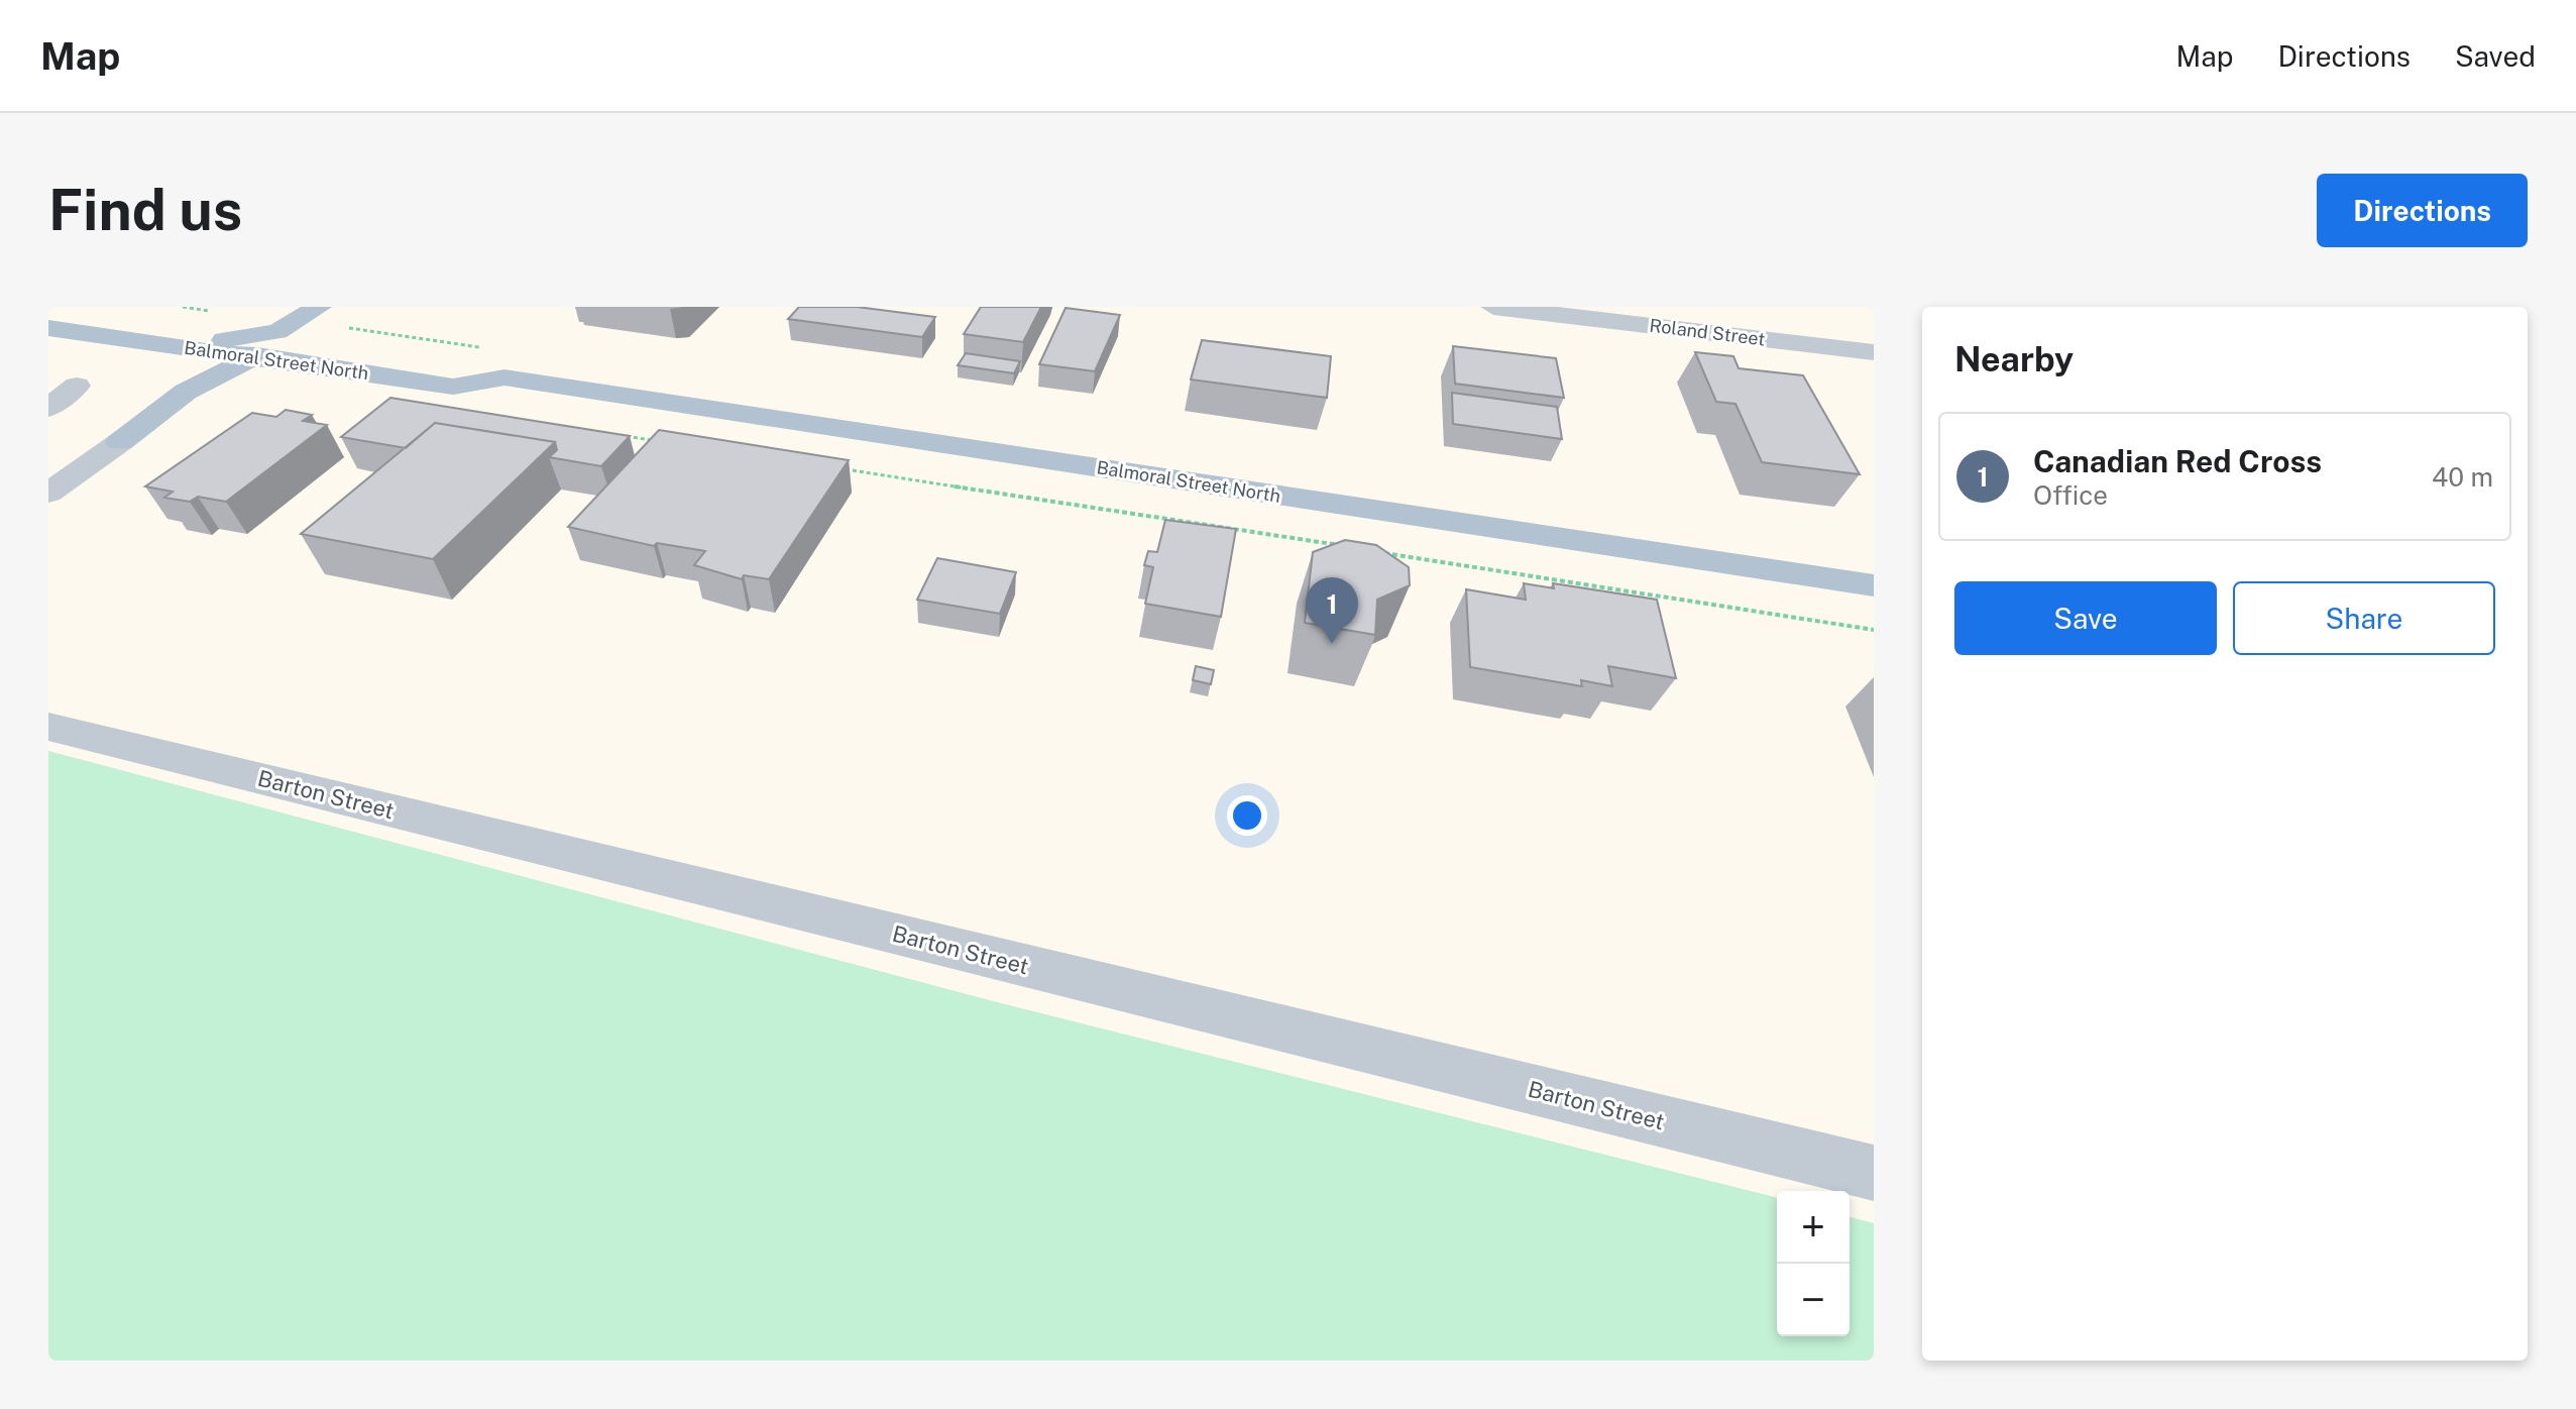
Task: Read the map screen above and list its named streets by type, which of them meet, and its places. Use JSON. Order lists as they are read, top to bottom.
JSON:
{
  "streets": {
    "main road": ["Balmoral Street North"],
    "street": ["Roland Street", "Barton Street"]
  },
  "page": {
    "header": "Map",
    "nav": ["Map", "Directions", "Saved"],
    "buttons": [
      "Directions",
      ["Save", "Share"]
    ],
    "title": "Find us",
    "heading": "Nearby",
    "list": [
      {
        "mark": "1",
        "name": "Canadian Red Cross",
        "note": "Office",
        "value": "40 m"
      }
    ],
    "pins": "1",
    "map_buttons": ["+", "−"]
  }
}
